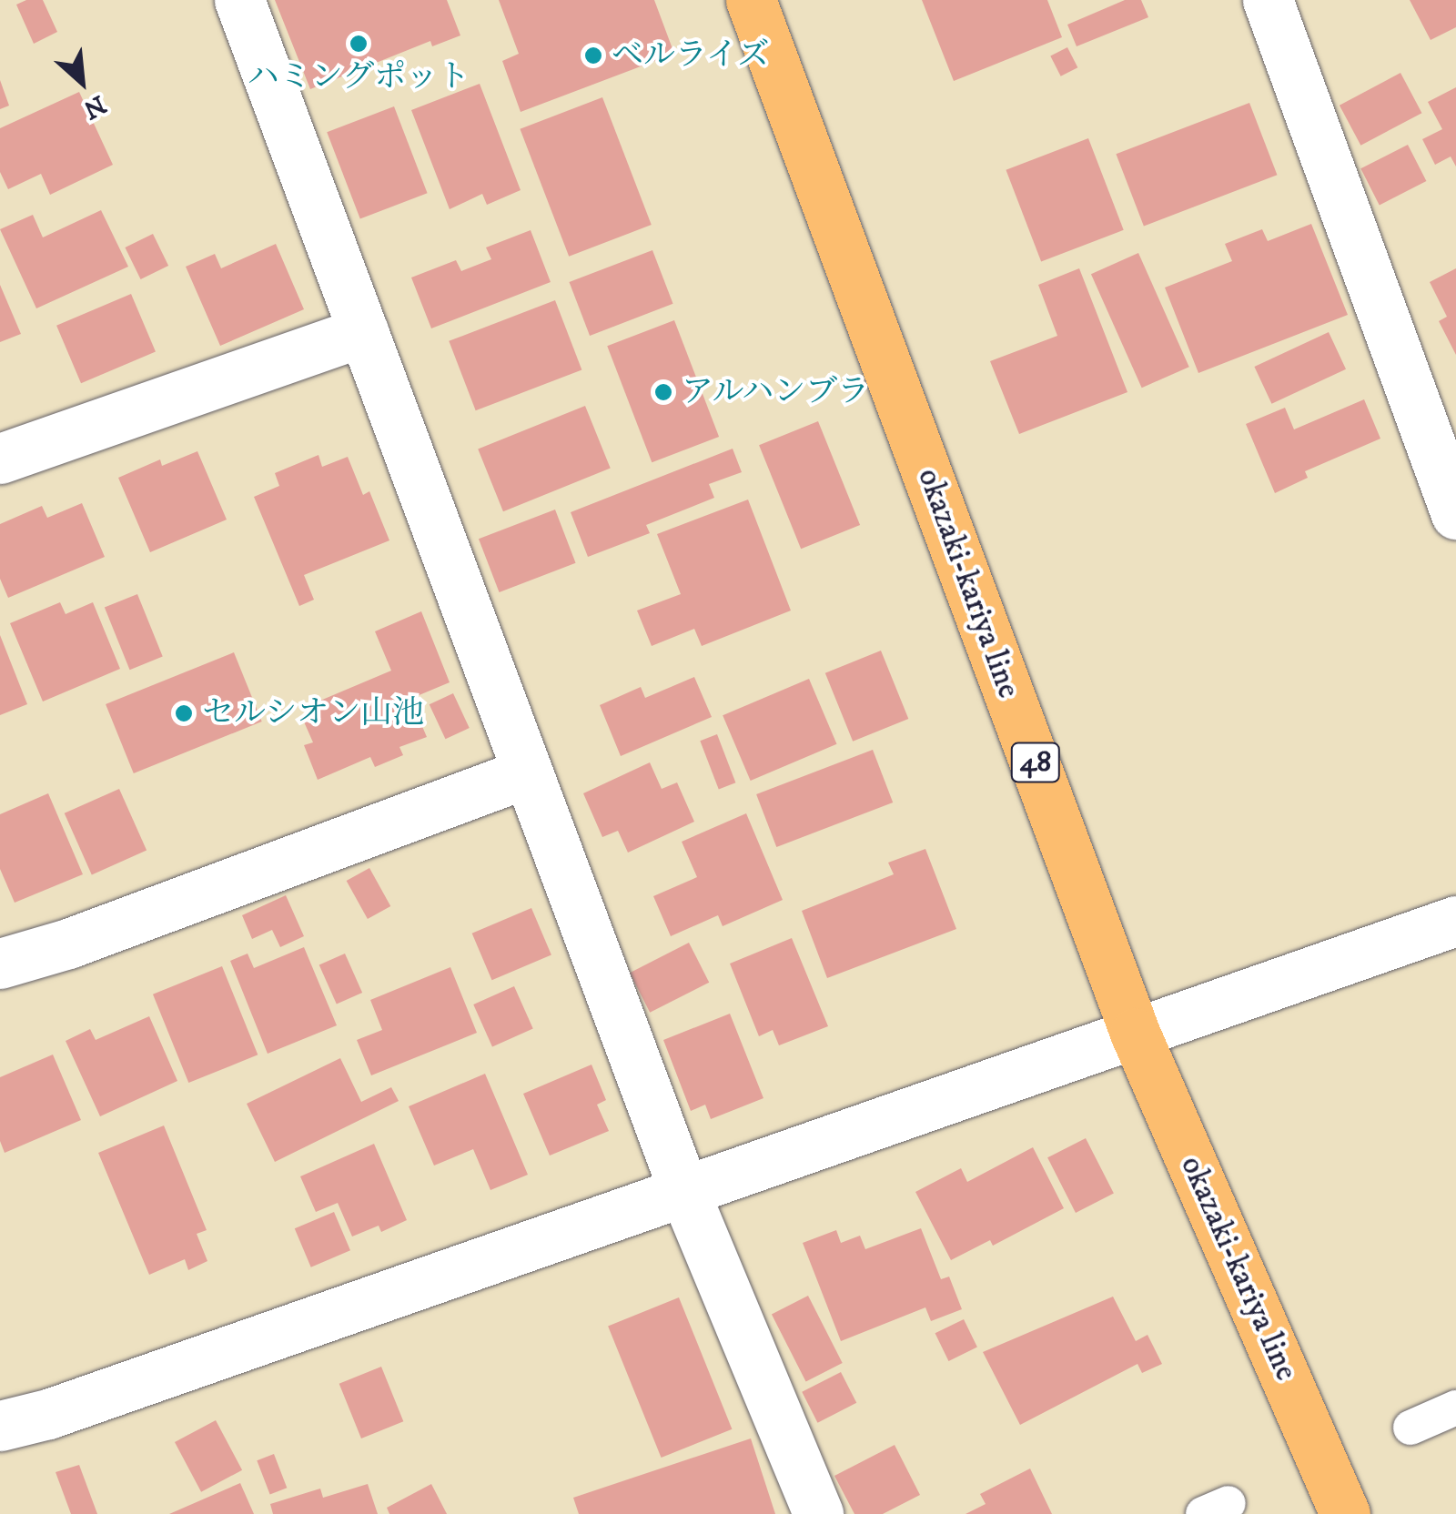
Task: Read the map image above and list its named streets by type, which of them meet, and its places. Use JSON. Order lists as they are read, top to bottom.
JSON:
{
  "streets": {
    "main road": ["okazaki-kariya line", "48"]
  },
  "places": [
    "ハミングポット",
    "ベルライズ",
    "アルハンブラ",
    "セルシオン山池"
  ],
  "north": "bottom right"
}
